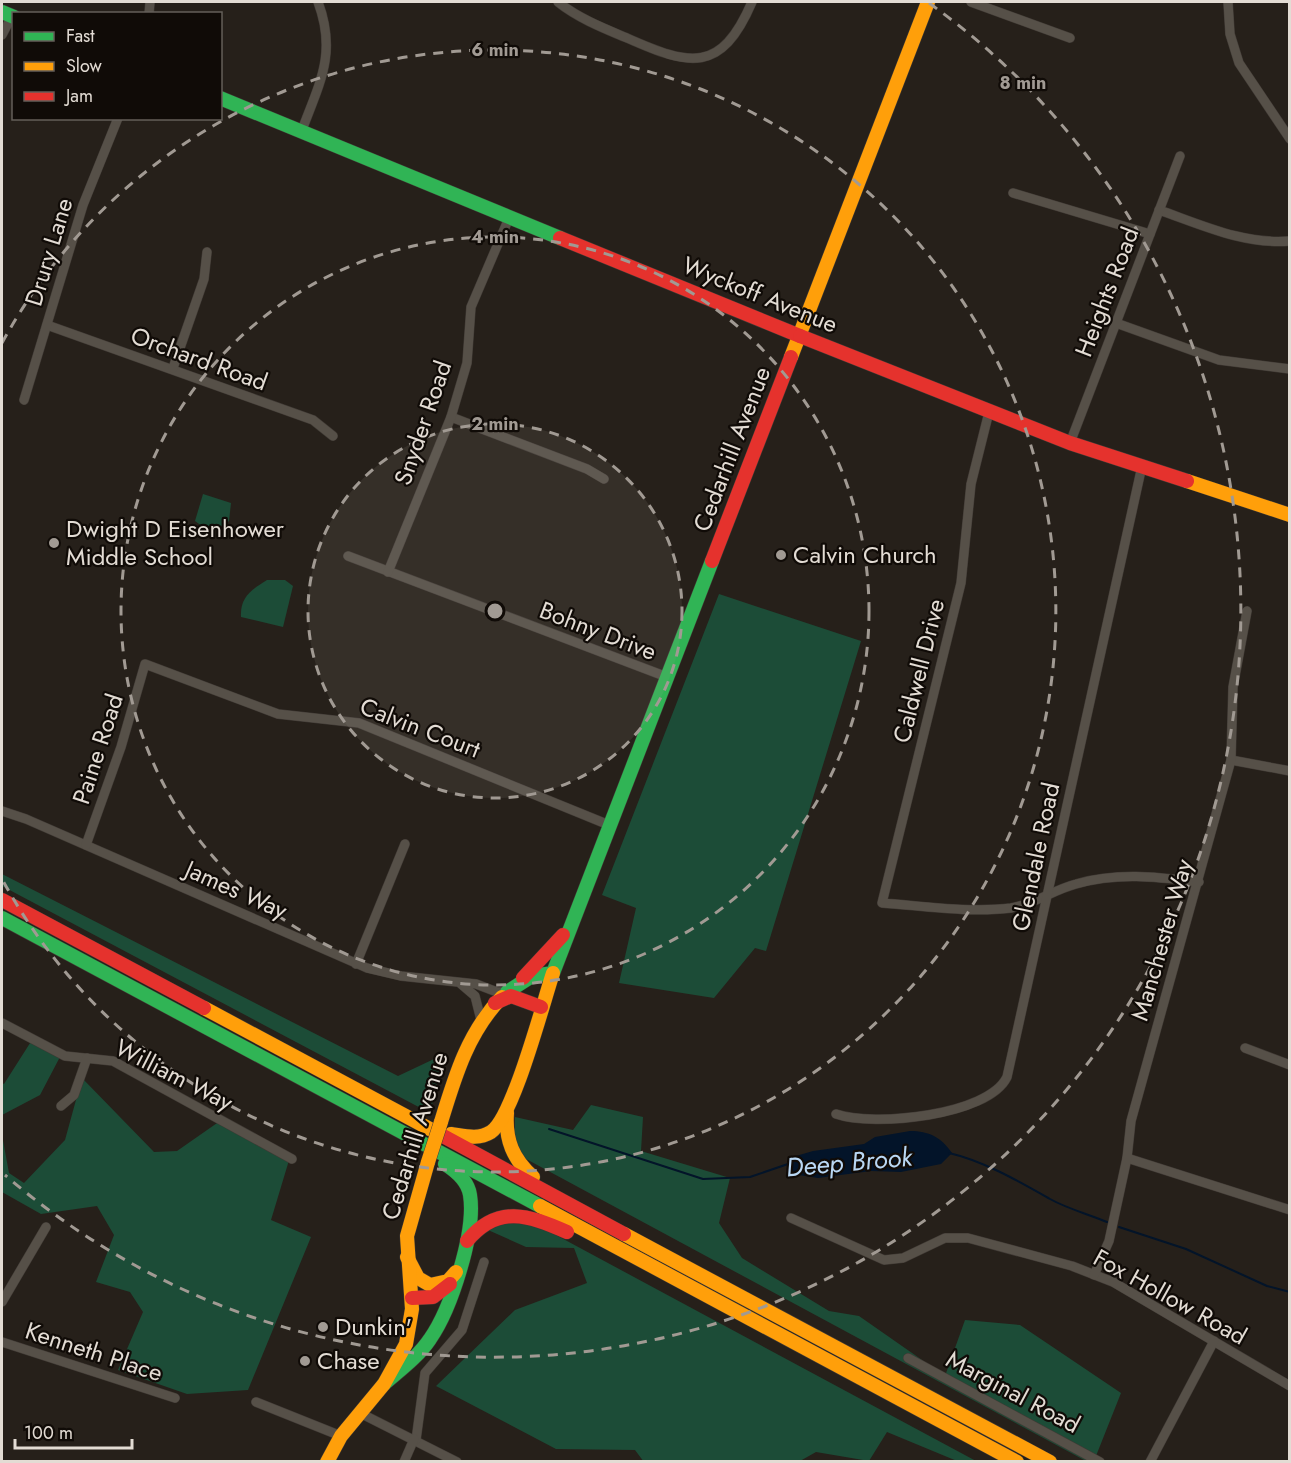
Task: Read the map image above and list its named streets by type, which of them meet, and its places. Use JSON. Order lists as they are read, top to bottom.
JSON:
{
  "streets": {
    "main road": ["Wyckoff Avenue", "Cedarhill Avenue"],
    "street": [
      "Drury Lane",
      "Heights Road",
      "Orchard Road",
      "Snyder Road",
      "Bohny Drive",
      "Caldwell Drive",
      "Calvin Court",
      "Paine Road",
      "Glendale Road",
      "James Way",
      "Manchester Way",
      "William Way",
      "Fox Hollow Road",
      "Kenneth Place",
      "Marginal Road"
    ]
  },
  "crossings": [
    ["Drury Lane", "Orchard Road"],
    ["Heights Road", "Wyckoff Avenue"],
    ["Wyckoff Avenue", "Snyder Road"],
    ["Wyckoff Avenue", "Cedarhill Avenue"],
    ["Wyckoff Avenue", "Caldwell Drive"],
    ["Wyckoff Avenue", "Glendale Road"],
    ["Snyder Road", "Bohny Drive"],
    ["Cedarhill Avenue", "Bohny Drive"],
    ["Cedarhill Avenue", "Calvin Court"],
    ["Cedarhill Avenue", "James Way"],
    ["Caldwell Drive", "Glendale Road"],
    ["Calvin Court", "Paine Road"],
    ["Paine Road", "James Way"],
    ["Manchester Way", "Fox Hollow Road"]
  ],
  "water": ["Deep Brook"],
  "places": [
    "Dwight D Eisenhower Middle School",
    "Calvin Church",
    "Dunkin'",
    "Chase"
  ],
  "legend": ["Fast", "Slow", "Jam"],
  "scale_bar": "100 m",
  "rings": [
    "6 min",
    "8 min",
    "4 min",
    "2 min"
  ]
}
